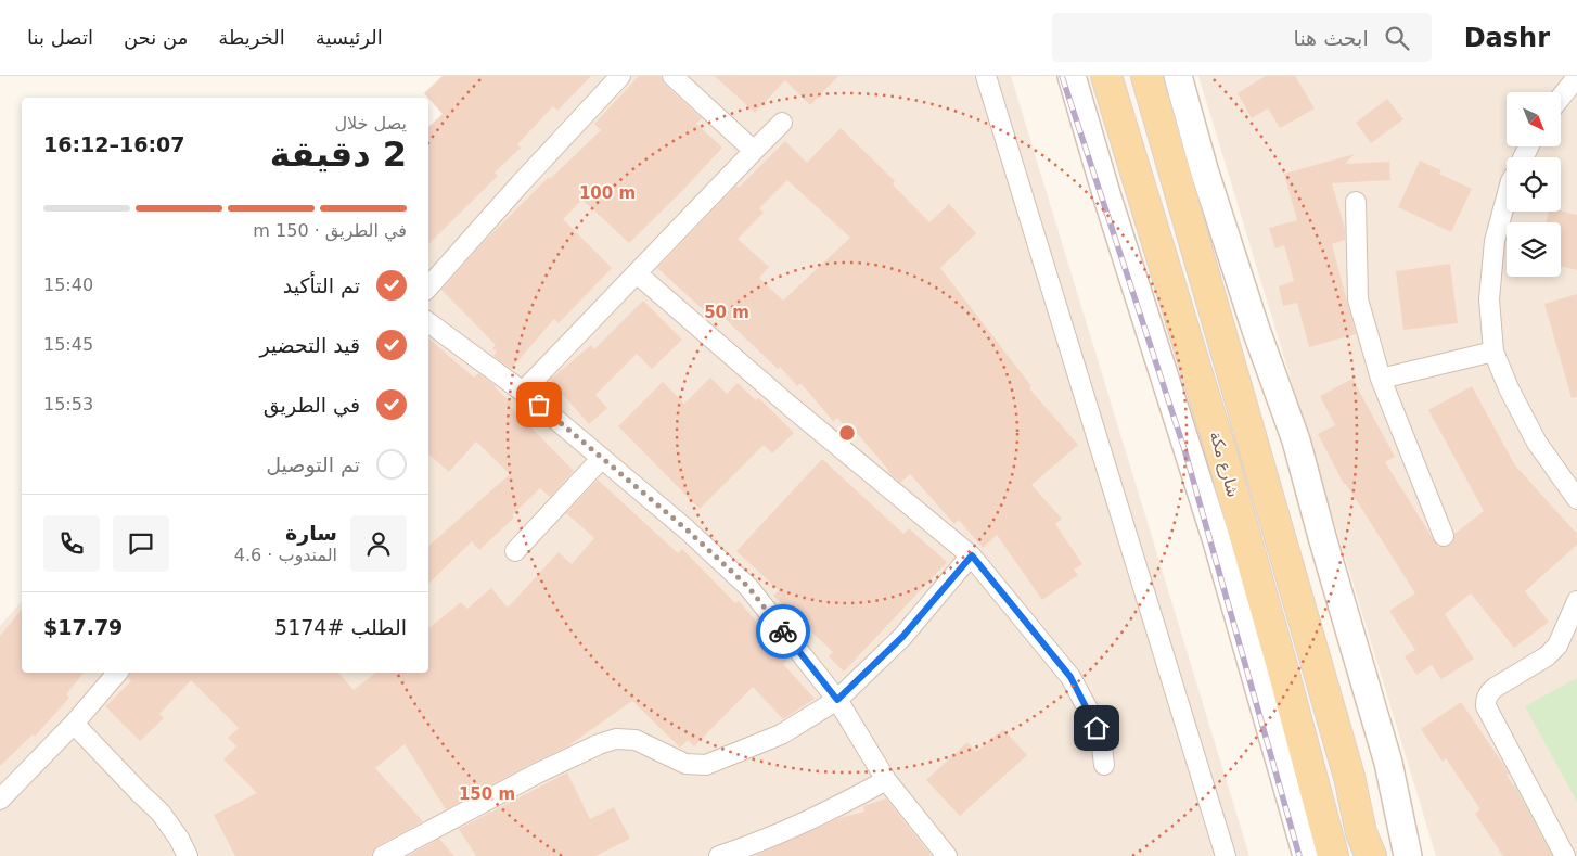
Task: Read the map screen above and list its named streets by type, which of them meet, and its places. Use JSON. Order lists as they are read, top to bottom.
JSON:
{
  "streets": {
    "main road": ["شارع مكة"]
  },
  "north": "bottom right",
  "page": {
    "header": "Dashr",
    "search": "ابحث هنا",
    "nav": [
      "الرئيسية",
      "الخريطة",
      "من نحن",
      "اتصل بنا"
    ],
    "heading": ["2 دقيقة", "يصل خلال", "16:07–16:12"],
    "panel": [
      "سارة",
      "المندوب · 4.6",
      "الطلب #5174",
      "$17.79"
    ],
    "bar": "في الطريق · 150 m",
    "list": [
      ["تم التأكيد", "15:40"],
      ["قيد التحضير", "15:45"],
      ["في الطريق", "15:53"],
      "تم التوصيل"
    ]
  },
  "rings": ["100 m", "50 m", "150 m"]
}
